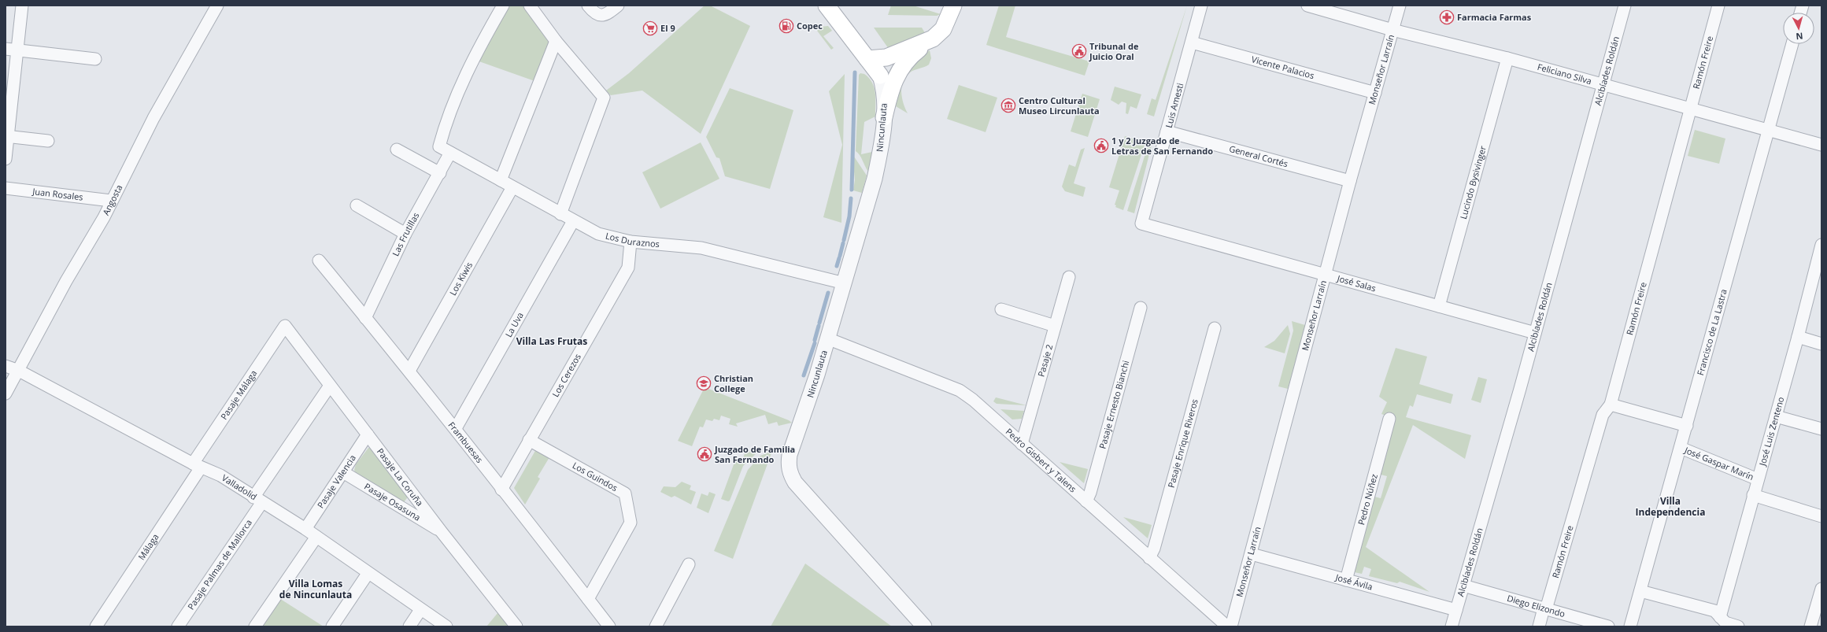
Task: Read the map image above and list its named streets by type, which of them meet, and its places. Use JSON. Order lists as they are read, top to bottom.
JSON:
{
  "streets": {
    "street": [
      "Ramón Freire",
      "Vicente Palacios",
      "Monseñor Larraín",
      "Alcibíades Roldán",
      "Feliciano Silva",
      "Luis Amesti",
      "Nincunlauta",
      "General Cortés",
      "Lucindo Bysivinger",
      "Juan Rosales",
      "Angosta",
      "Las Frutillas",
      "Los Duraznos",
      "Los Kiwis",
      "José Salas",
      "La Uva",
      "Francisco de La Lastra",
      "Pasaje 2",
      "Los Cerezos",
      "Pasaje Málaga",
      "Pasaje Ernesto Bianchi",
      "José Luis Zenteno",
      "Frambuesas",
      "Pasaje Enrique Riveros",
      "Pedro Gisbert y Talens",
      "José Gaspar Marín",
      "Pasaje La Coruña",
      "Los Guindos",
      "Pasaje Valencia",
      "Valladolid",
      "Pedro Núñez",
      "Pasaje Osasuna",
      "Málaga",
      "Pasaje Palmas de Mallorca",
      "José Ávila",
      "Diego Elizondo"
    ]
  },
  "crossings": [
    ["Ramón Freire", "Feliciano Silva"],
    ["Ramón Freire", "Diego Elizondo"],
    ["Vicente Palacios", "Monseñor Larraín"],
    ["Vicente Palacios", "Luis Amesti"],
    ["Monseñor Larraín", "Feliciano Silva"],
    ["Monseñor Larraín", "General Cortés"],
    ["Monseñor Larraín", "José Salas"],
    ["Monseñor Larraín", "Pedro Gisbert y Talens"],
    ["Monseñor Larraín", "José Ávila"],
    ["Alcibíades Roldán", "Feliciano Silva"],
    ["Alcibíades Roldán", "José Salas"],
    ["Alcibíades Roldán", "José Ávila"],
    ["Alcibíades Roldán", "Diego Elizondo"],
    ["Feliciano Silva", "Lucindo Bysivinger"],
    ["Feliciano Silva", "Francisco de La Lastra"],
    ["Luis Amesti", "General Cortés"],
    ["Luis Amesti", "José Salas"],
    ["Nincunlauta", "Los Duraznos"],
    ["Nincunlauta", "Pedro Gisbert y Talens"],
    ["Lucindo Bysivinger", "José Salas"],
    ["Juan Rosales", "Angosta"],
    ["Angosta", "Valladolid"],
    ["Las Frutillas", "Los Duraznos"],
    ["Las Frutillas", "Frambuesas"],
    ["Los Duraznos", "Los Kiwis"],
    ["Los Duraznos", "La Uva"],
    ["Los Duraznos", "Los Cerezos"],
    ["Los Kiwis", "Frambuesas"],
    ["La Uva", "Frambuesas"],
    ["Francisco de La Lastra", "José Gaspar Marín"],
    ["Pasaje 2", "Pedro Gisbert y Talens"],
    ["Los Cerezos", "Frambuesas"],
    ["Los Cerezos", "Los Guindos"],
    ["Pasaje Málaga", "Pasaje La Coruña"],
    ["Pasaje Málaga", "Valladolid"],
    ["Pasaje Málaga", "Málaga"],
    ["Pasaje Ernesto Bianchi", "Pedro Gisbert y Talens"],
    ["José Luis Zenteno", "José Gaspar Marín"],
    ["Frambuesas", "Los Guindos"],
    ["Pasaje Enrique Riveros", "Pedro Gisbert y Talens"],
    ["Pasaje La Coruña", "Pasaje Valencia"],
    ["Pasaje La Coruña", "Pasaje Osasuna"],
    ["Pasaje La Coruña", "Pasaje Palmas de Mallorca"],
    ["Pasaje Valencia", "Valladolid"],
    ["Pasaje Valencia", "Pasaje Osasuna"],
    ["Valladolid", "Málaga"],
    ["Valladolid", "Pasaje Palmas de Mallorca"],
    ["Pedro Núñez", "José Ávila"]
  ],
  "districts": ["Villa Las Frutas", "Villa Independencia", "Villa Lomas de Nincunlauta"],
  "places": {
    "pharmacy": ["Farmacia Farmas"],
    "fuel station": ["Copec"],
    "supermarket": ["El 9"],
    "public building": ["Tribunal de Juicio Oral", "1 y 2 Juzgado de Letras de San Fernando", "Juzgado de Familia San Fernando"],
    "museum": ["Centro Cultural Museo Lircunlauta"],
    "school or university": ["Christian College"]
  },
  "north": "bottom"
}
